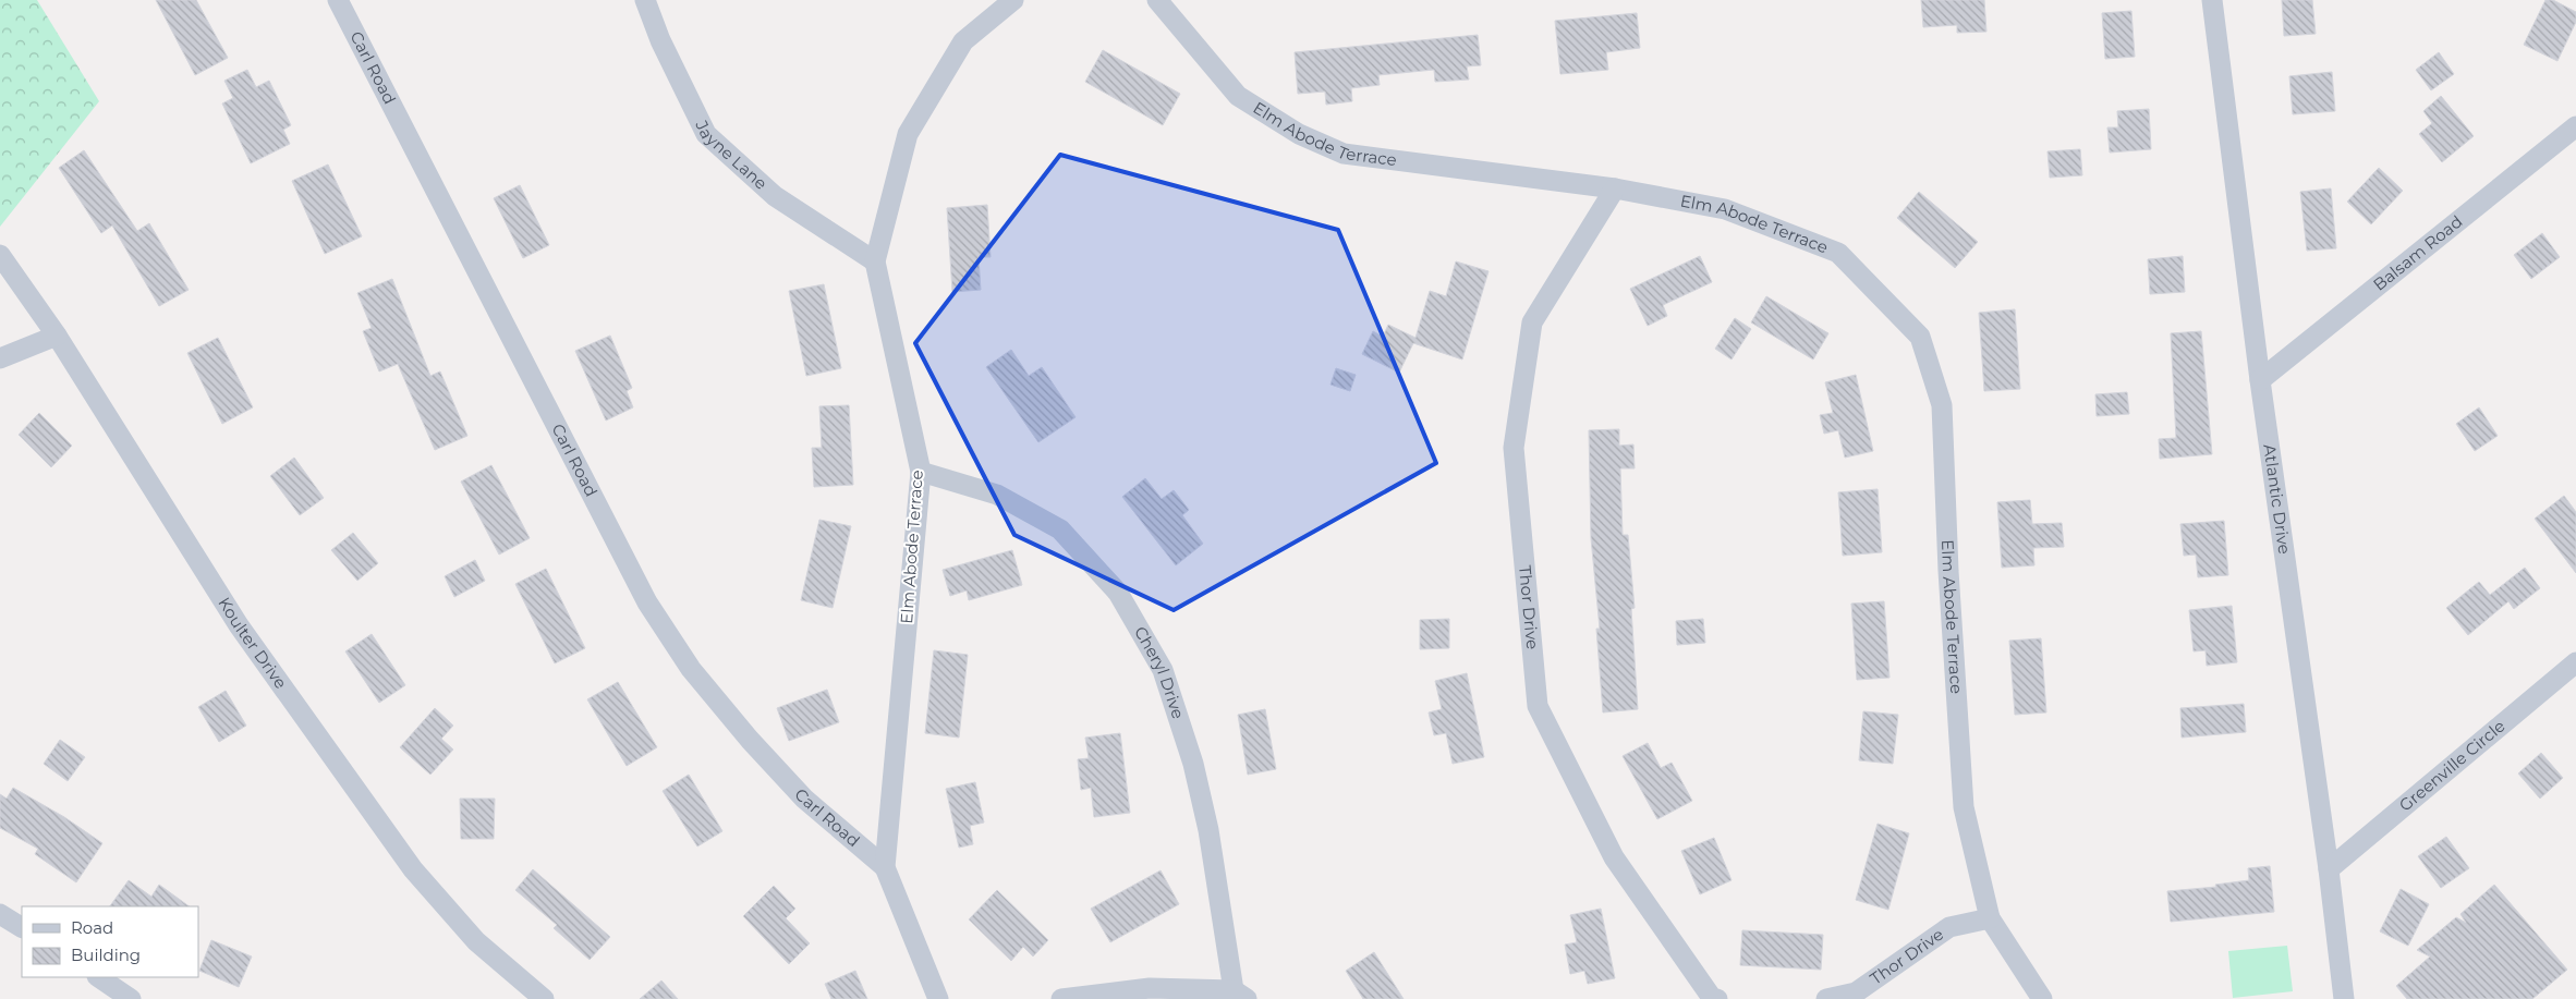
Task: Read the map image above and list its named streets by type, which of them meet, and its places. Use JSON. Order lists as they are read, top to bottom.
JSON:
{
  "streets": {
    "street": [
      "Carl Road",
      "Elm Abode Terrace",
      "Jayne Lane",
      "Balsam Road",
      "Atlantic Drive",
      "Thor Drive",
      "Koulter Drive",
      "Cheryl Drive",
      "Greenville Circle"
    ]
  },
  "crossings": [
    ["Carl Road", "Elm Abode Terrace"],
    ["Elm Abode Terrace", "Jayne Lane"],
    ["Elm Abode Terrace", "Thor Drive"],
    ["Elm Abode Terrace", "Cheryl Drive"],
    ["Balsam Road", "Atlantic Drive"],
    ["Atlantic Drive", "Greenville Circle"]
  ],
  "legend": ["Road", "Building"]
}
